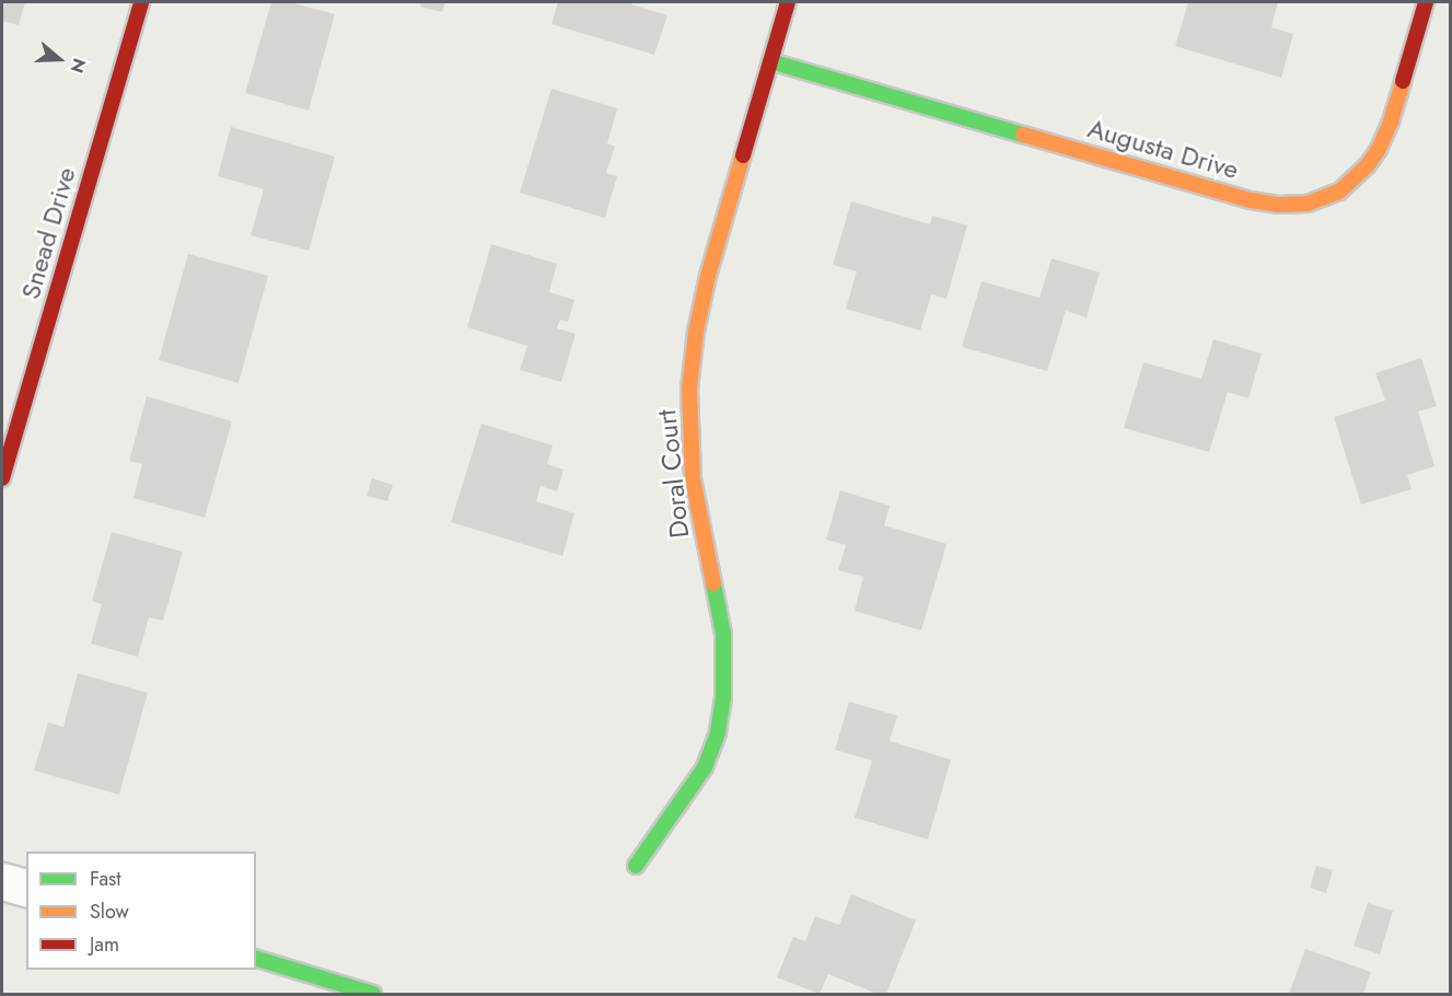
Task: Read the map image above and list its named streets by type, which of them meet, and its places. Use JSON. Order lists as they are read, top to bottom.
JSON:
{
  "streets": {
    "street": ["Augusta Drive", "Snead Drive", "Doral Court"]
  },
  "crossings": [
    ["Augusta Drive", "Doral Court"]
  ],
  "legend": ["Fast", "Slow", "Jam"],
  "north": "right"
}
